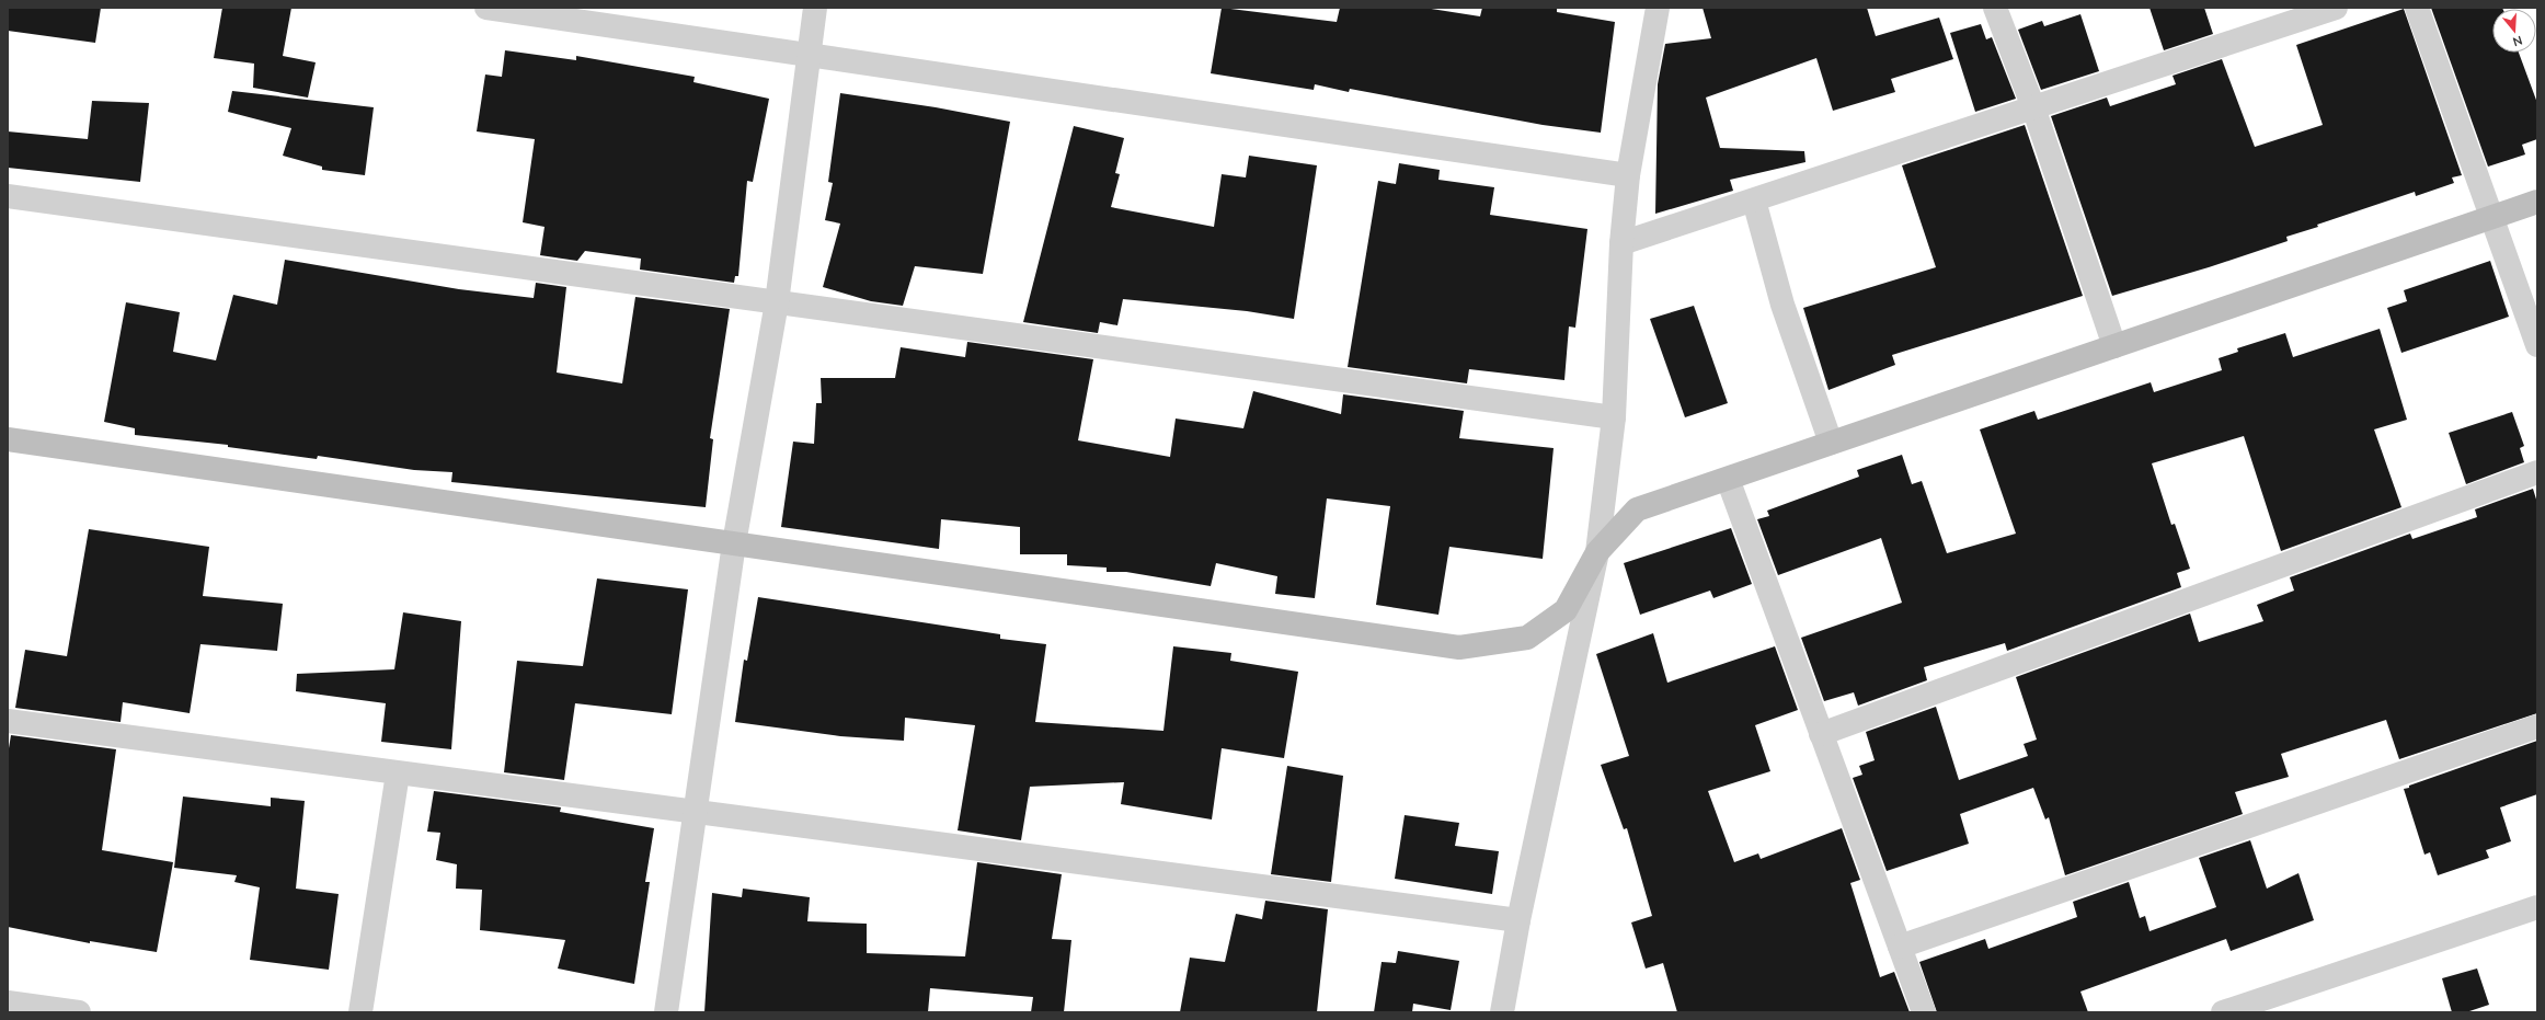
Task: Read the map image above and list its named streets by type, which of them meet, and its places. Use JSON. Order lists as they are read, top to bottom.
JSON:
{
  "north": "bottom"
}
